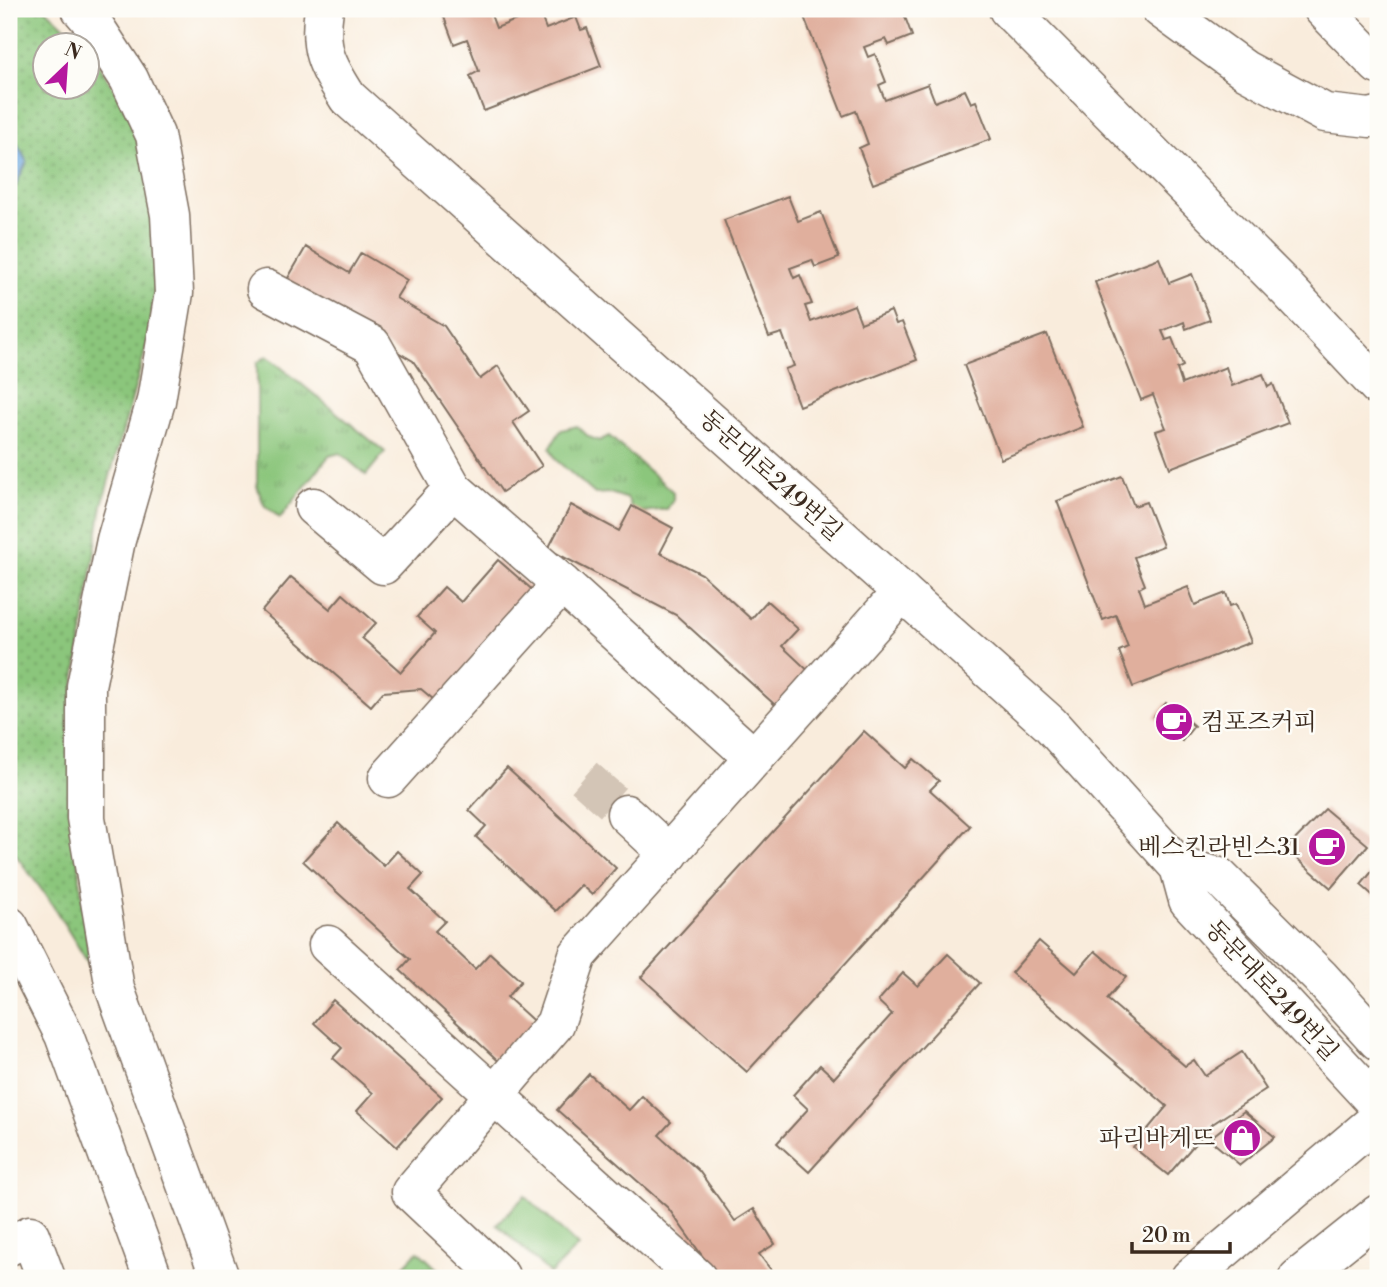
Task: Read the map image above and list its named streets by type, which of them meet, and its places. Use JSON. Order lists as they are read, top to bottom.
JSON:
{
  "streets": {
    "main road": ["동문대로249번길"]
  },
  "places": {
    "cafe": ["컴포즈커피", "베스킨라빈스31"],
    "shop": ["파리바게뜨"]
  },
  "scale_bar": "20 m",
  "north": "top right"
}
